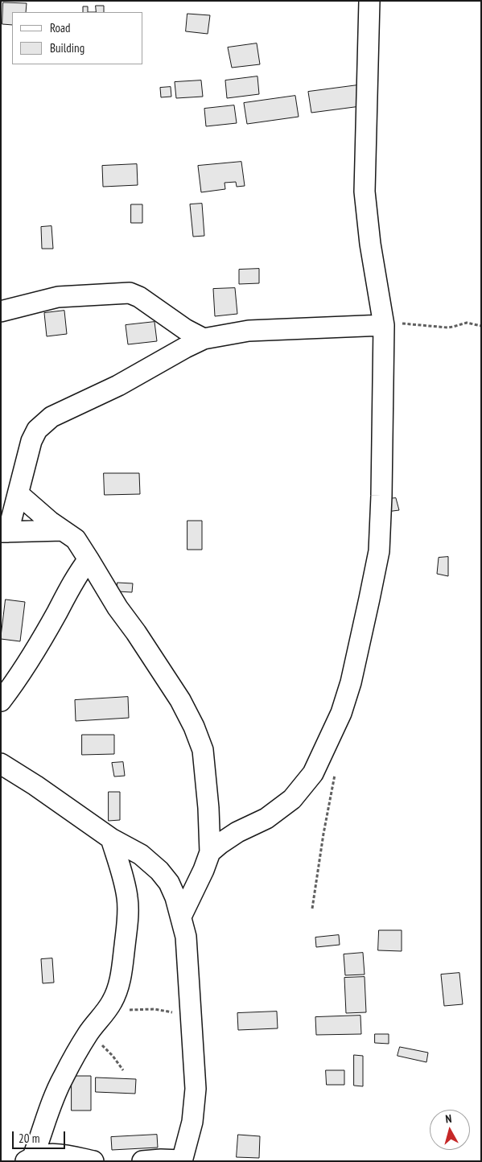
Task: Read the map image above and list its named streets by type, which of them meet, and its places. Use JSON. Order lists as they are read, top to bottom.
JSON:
{
  "legend": ["Road", "Building"],
  "scale_bar": "20 m",
  "north": "top"
}
